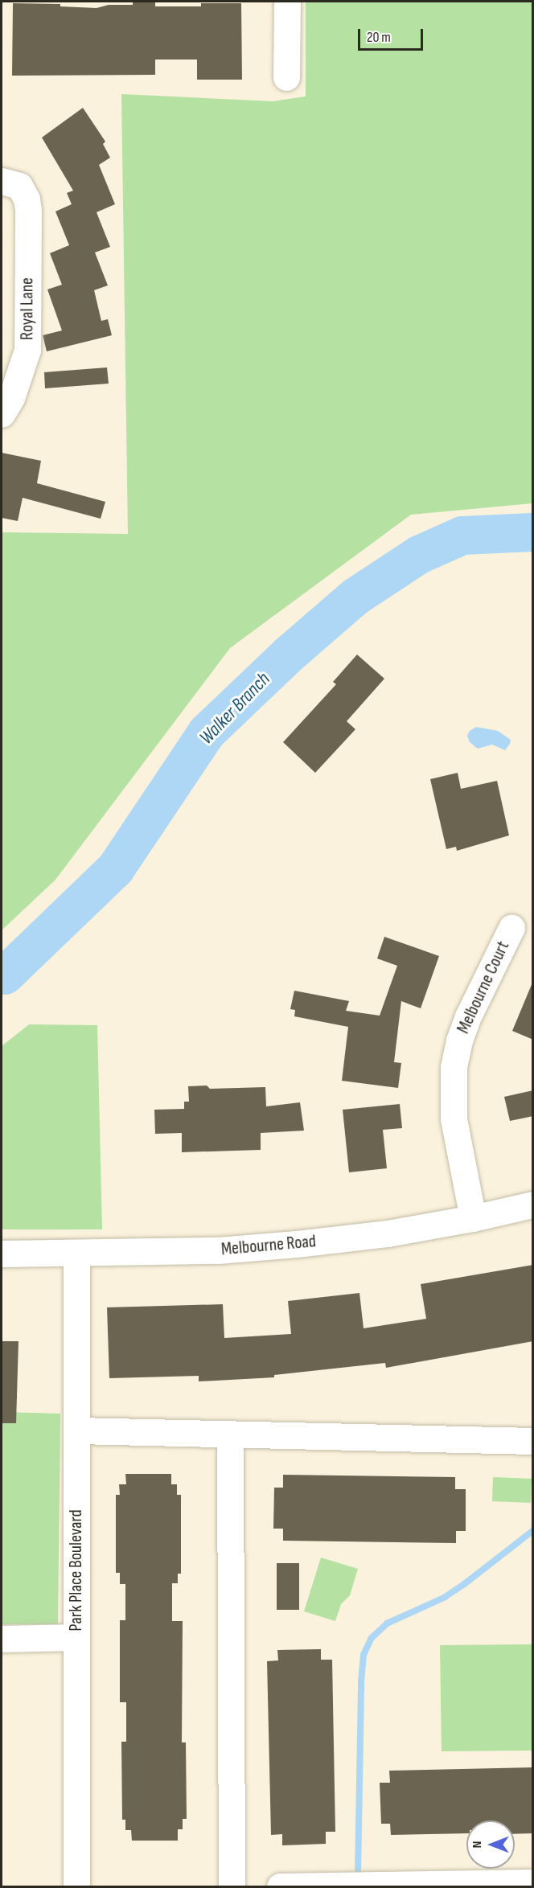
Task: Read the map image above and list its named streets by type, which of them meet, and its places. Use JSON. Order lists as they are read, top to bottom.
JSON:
{
  "streets": {
    "street": [
      "Royal Lane",
      "Melbourne Court",
      "Melbourne Road",
      "Park Place Boulevard"
    ]
  },
  "crossings": [
    ["Melbourne Court", "Melbourne Road"],
    ["Melbourne Road", "Park Place Boulevard"]
  ],
  "water": ["Walker Branch"],
  "scale_bar": "20 m",
  "north": "left"
}
